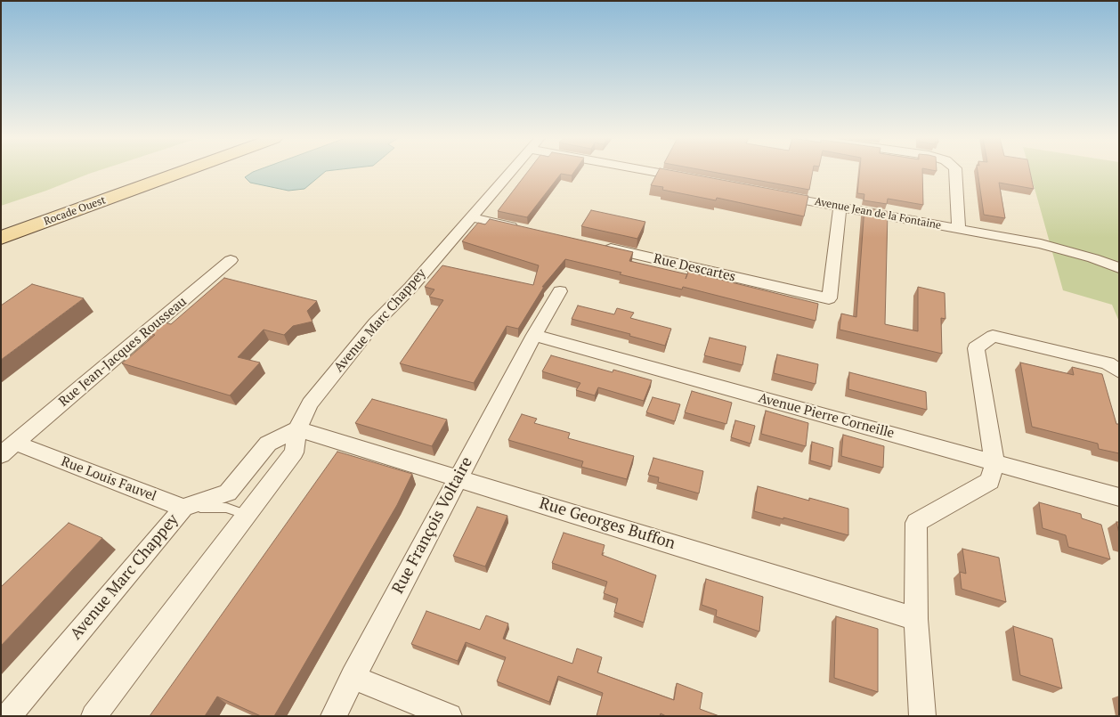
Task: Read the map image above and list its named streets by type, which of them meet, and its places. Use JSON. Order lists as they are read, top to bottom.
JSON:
{
  "streets": {
    "main road": ["Rocade Ouest"],
    "street": [
      "Avenue Jean de la Fontaine",
      "Rue Descartes",
      "Avenue Marc Chappey",
      "Rue Jean-Jacques Rousseau",
      "Avenue Pierre Corneille",
      "Rue Louis Fauvel",
      "Rue Georges Buffon",
      "Rue François Voltaire"
    ]
  },
  "crossings": [
    ["Avenue Jean de la Fontaine", "Rue Descartes"],
    ["Avenue Marc Chappey", "Rue Louis Fauvel"],
    ["Avenue Marc Chappey", "Rue Georges Buffon"],
    ["Rue Jean-Jacques Rousseau", "Rue Louis Fauvel"],
    ["Avenue Pierre Corneille", "Rue François Voltaire"],
    ["Rue Georges Buffon", "Rue François Voltaire"]
  ]
}
